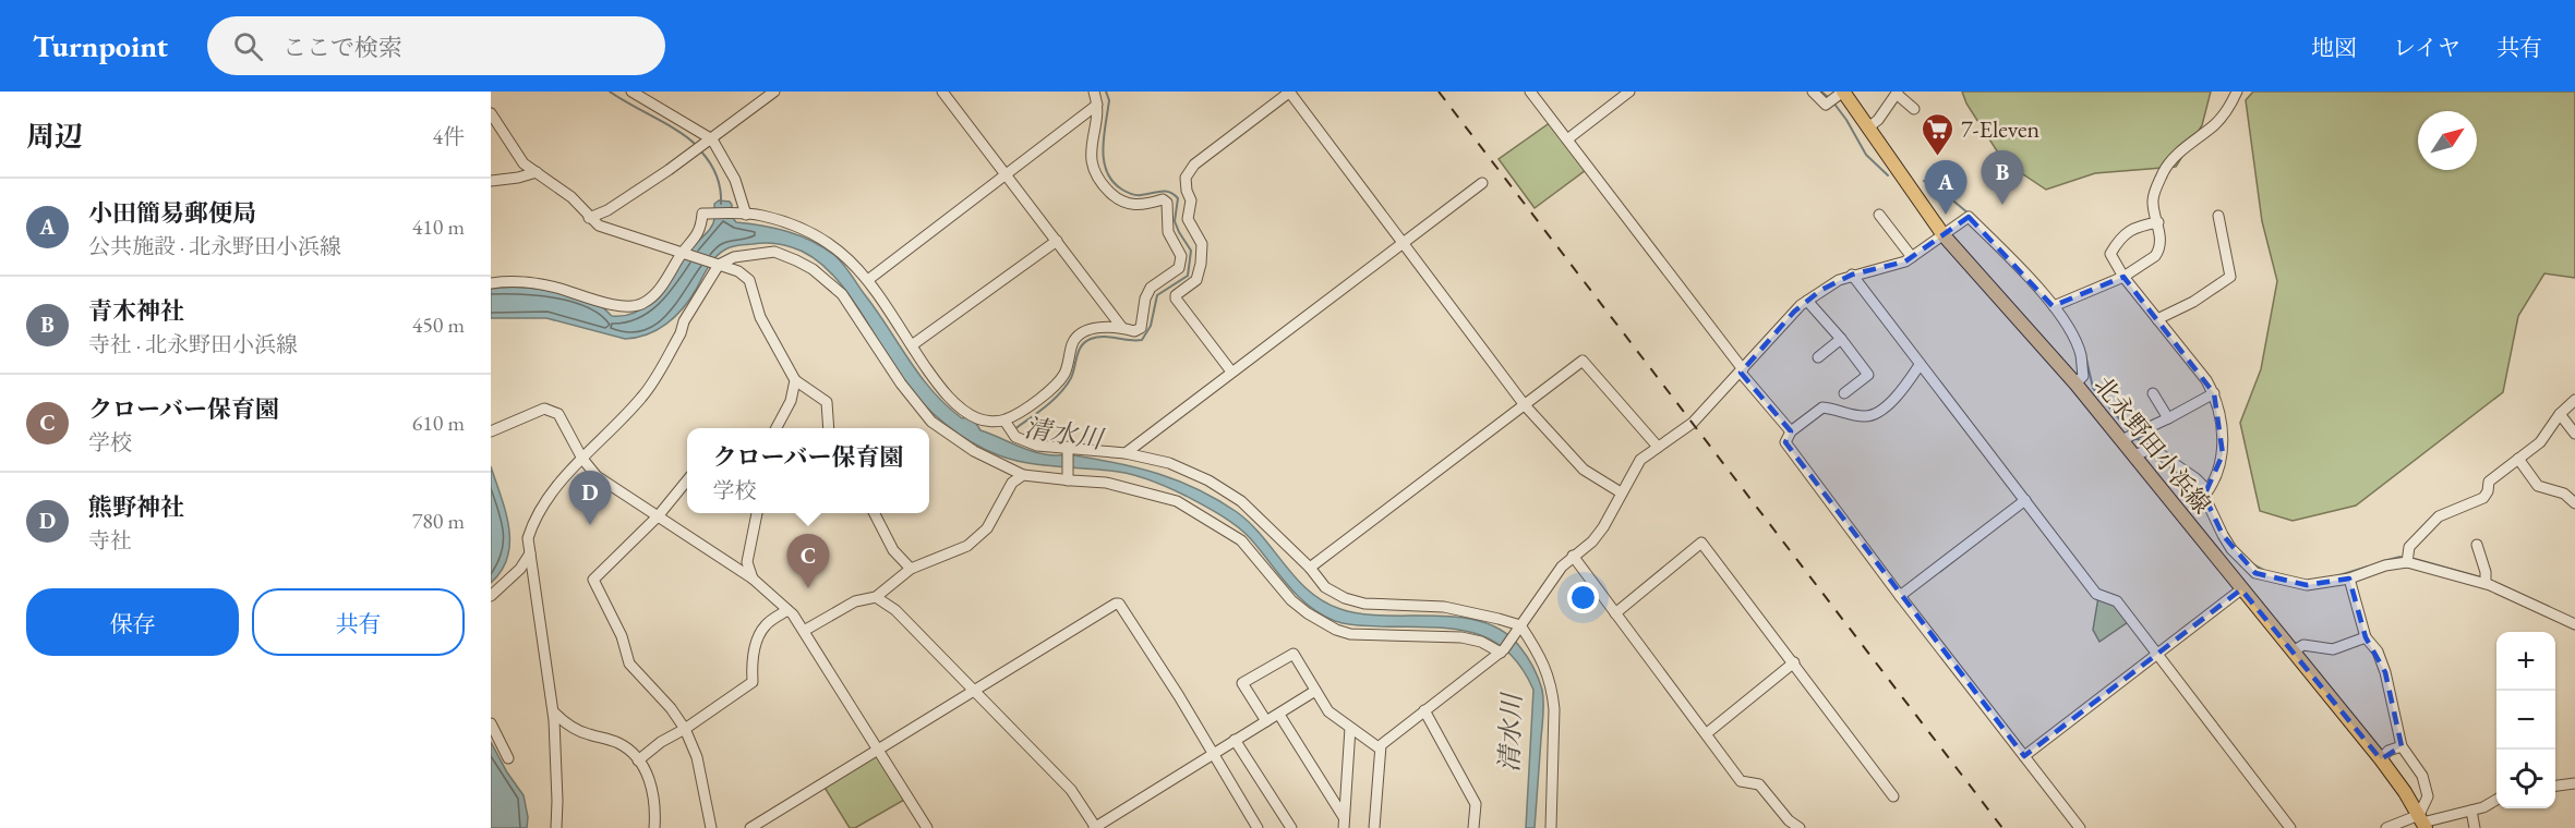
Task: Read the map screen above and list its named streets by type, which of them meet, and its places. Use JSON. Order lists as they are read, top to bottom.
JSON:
{
  "streets": {
    "main road": ["北永野田小浜線"]
  },
  "water": ["清水川"],
  "places": {
    "supermarket": ["7-Eleven"]
  },
  "north": "top right",
  "page": {
    "header": "Turnpoint",
    "search": "ここで検索",
    "nav": ["地図", "レイヤ", "共有"],
    "heading": ["周辺", "4件"],
    "pins": [
      "B",
      "A",
      "D",
      "C"
    ],
    "list": [
      {
        "mark": "A",
        "name": "小田簡易郵便局",
        "note": "公共施設 · 北永野田小浜線",
        "value": "410 m"
      },
      {
        "mark": "B",
        "name": "青木神社",
        "note": "寺社 · 北永野田小浜線",
        "value": "450 m"
      },
      {
        "mark": "C",
        "name": "クローバー保育園",
        "note": "学校",
        "value": "610 m"
      },
      {
        "mark": "D",
        "name": "熊野神社",
        "note": "寺社",
        "value": "780 m"
      }
    ],
    "popup": ["クローバー保育園", "学校"],
    "buttons": ["保存", "共有"],
    "map_buttons": ["+", "−"]
  }
}
